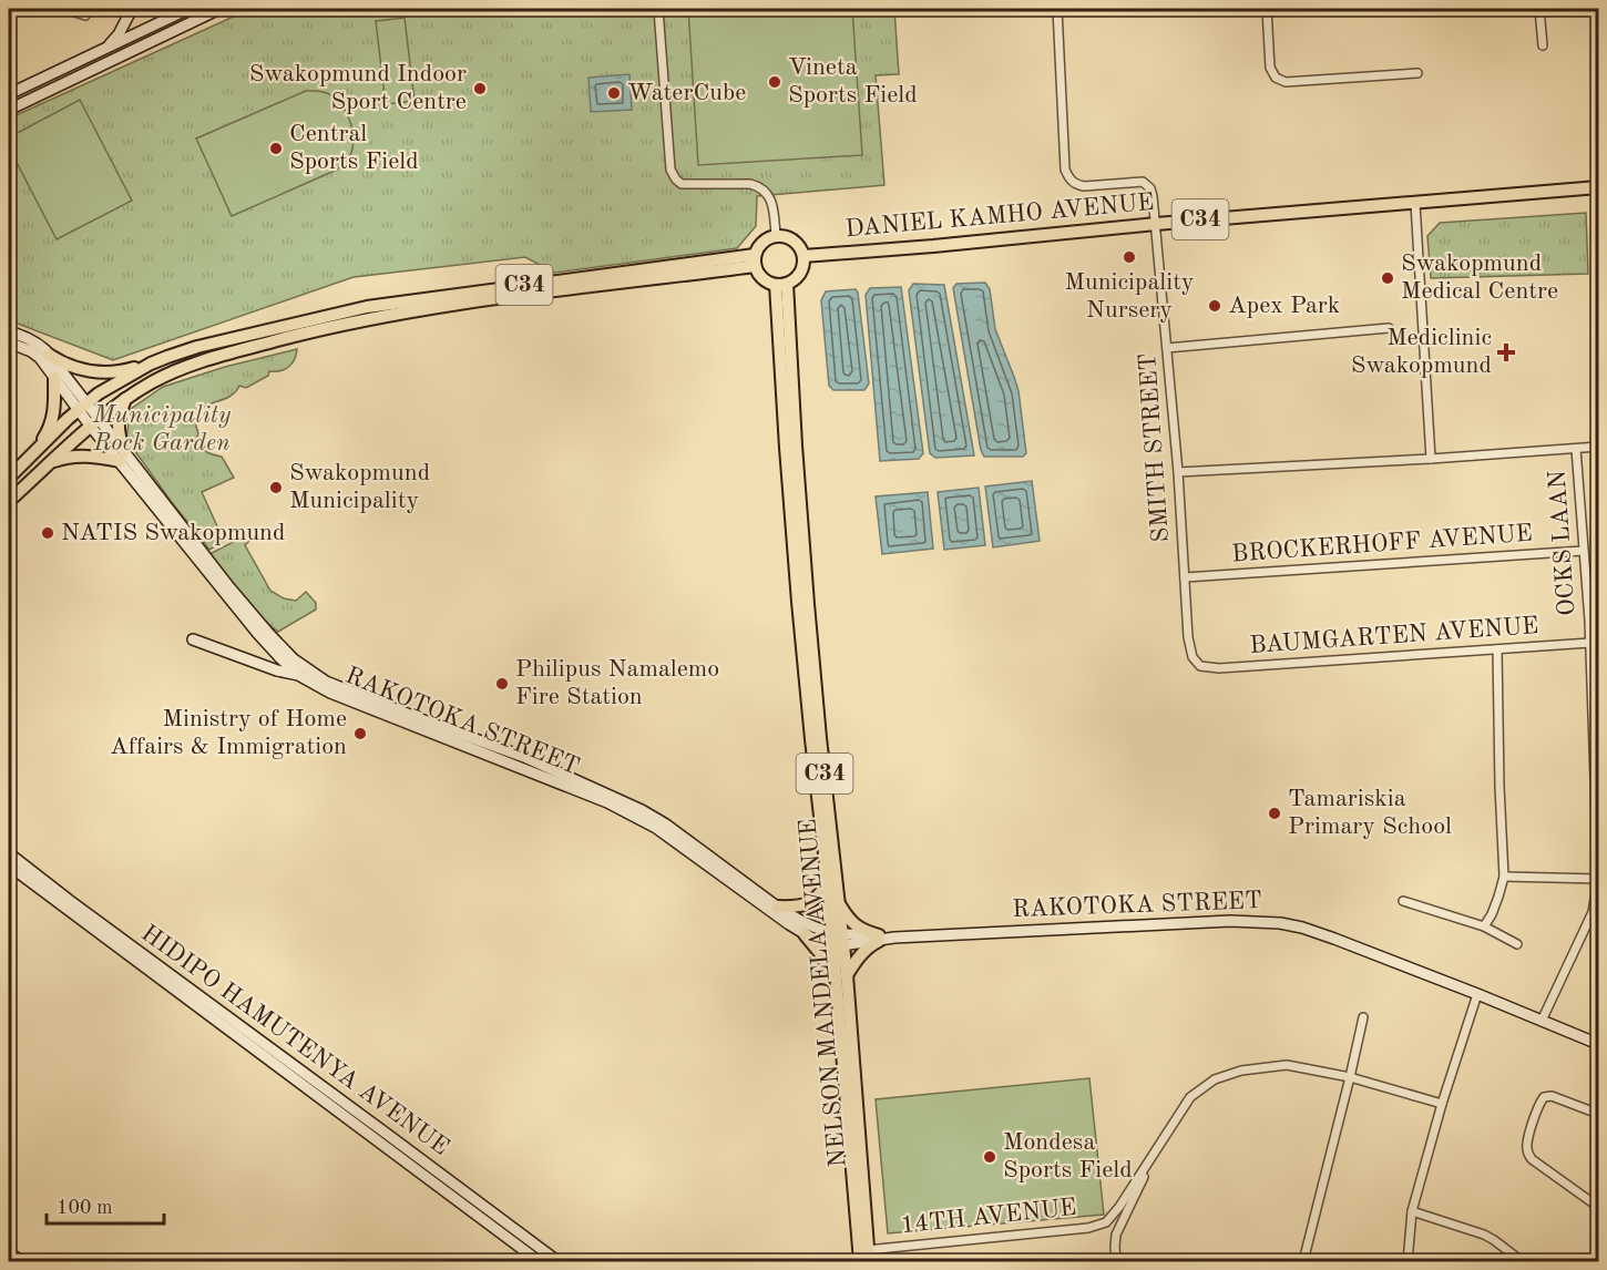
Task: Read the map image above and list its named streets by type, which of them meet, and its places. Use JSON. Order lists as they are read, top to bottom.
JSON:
{
  "streets": {
    "main road": ["DANIEL KAMHO AVENUE", "C34", "NELSON MANDELA AVENUE"],
    "street": [
      "SMITH STREET",
      "OCKS LAAN",
      "BROCKERHOFF AVENUE",
      "BAUMGARTEN AVENUE",
      "RAKOTOKA STREET",
      "HIDIPO HAMUTENYA AVENUE",
      "14TH AVENUE"
    ]
  },
  "crossings": [
    ["DANIEL KAMHO AVENUE", "C34"],
    ["DANIEL KAMHO AVENUE", "SMITH STREET"],
    ["DANIEL KAMHO AVENUE", "NELSON MANDELA AVENUE"],
    ["C34", "RAKOTOKA STREET"],
    ["C34", "NELSON MANDELA AVENUE"],
    ["SMITH STREET", "BROCKERHOFF AVENUE"],
    ["SMITH STREET", "BAUMGARTEN AVENUE"],
    ["OCKS LAAN", "BROCKERHOFF AVENUE"],
    ["OCKS LAAN", "BAUMGARTEN AVENUE"],
    ["RAKOTOKA STREET", "NELSON MANDELA AVENUE"],
    ["NELSON MANDELA AVENUE", "14TH AVENUE"]
  ],
  "parks": ["Municipality Rock Garden"],
  "places": {
    "other": [
      "Vineta Sports Field",
      "Swakopmund Indoor Sport Centre",
      "WaterCube",
      "Central Sports Field",
      "Municipality Nursery",
      "Swakopmund Medical Centre",
      "Apex Park",
      "Swakopmund Municipality",
      "NATIS Swakopmund",
      "Philipus Namalemo Fire Station",
      "Ministry of Home Affairs & Immigration",
      "Tamariskia Primary School",
      "Mondesa Sports Field"
    ],
    "health": ["Mediclinic Swakopmund"]
  },
  "scale_bar": "100 m"
}
